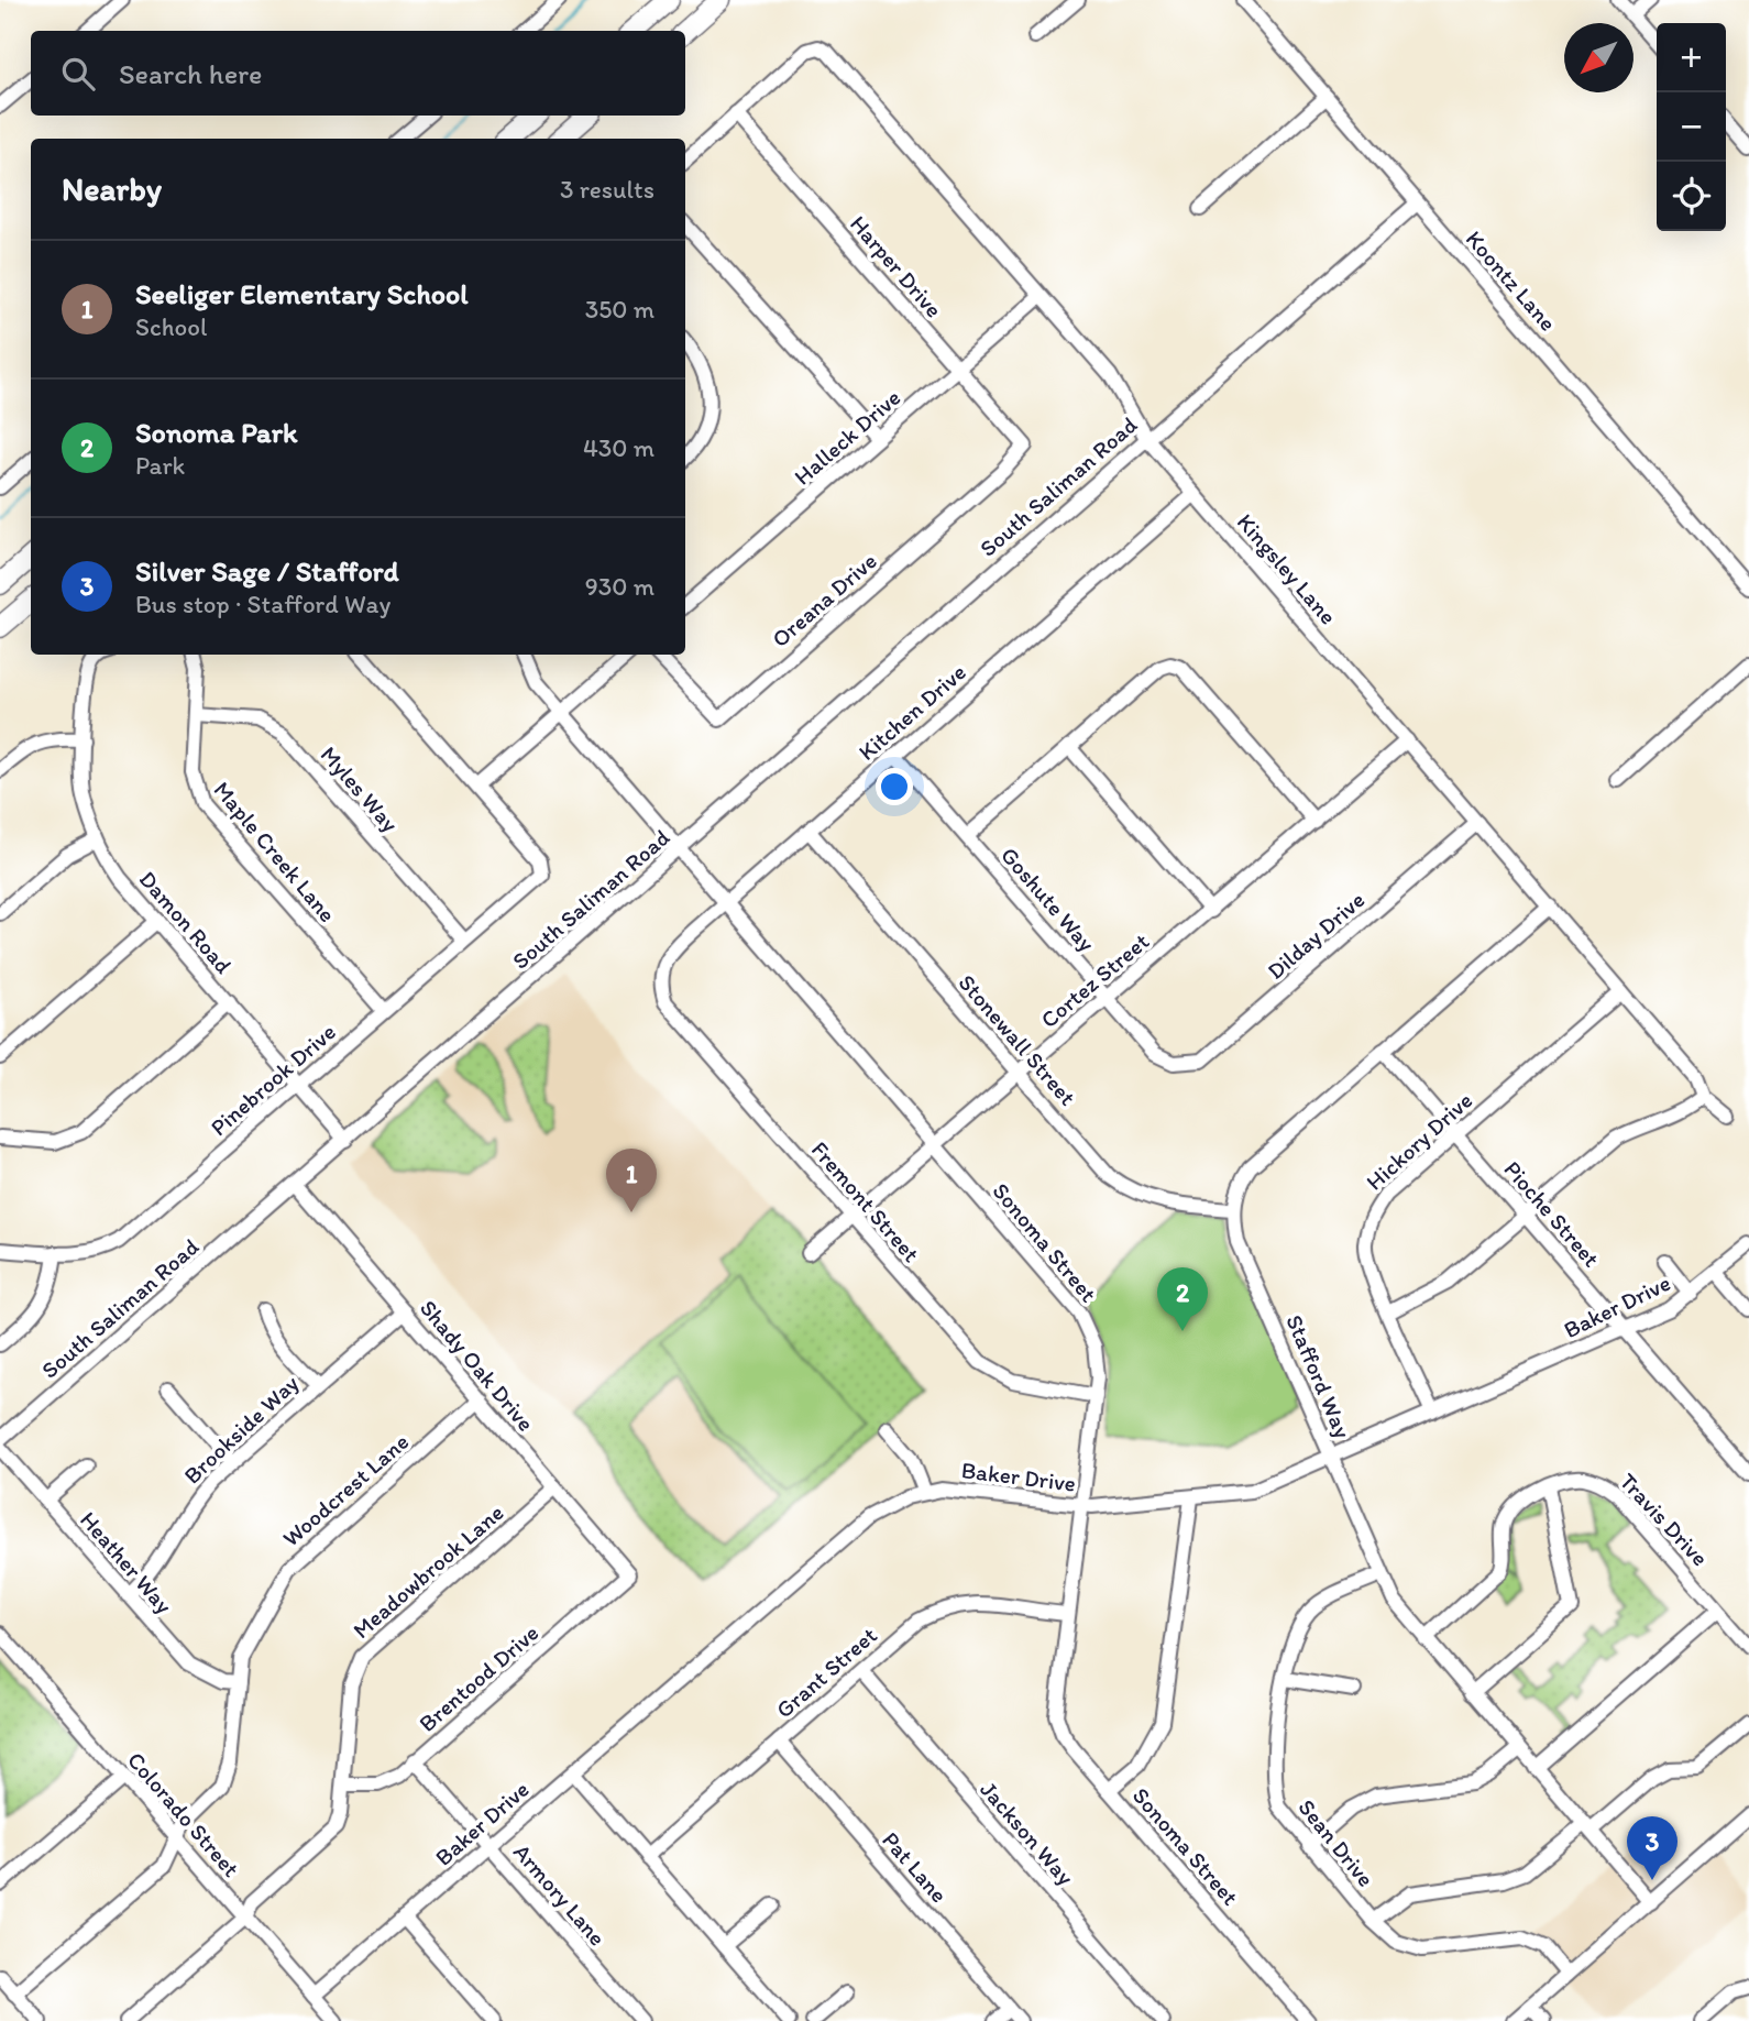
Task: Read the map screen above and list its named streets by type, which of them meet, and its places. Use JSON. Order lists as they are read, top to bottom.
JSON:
{
  "streets": {
    "street": [
      "Harper Drive",
      "Koontz Lane",
      "Halleck Drive",
      "South Saliman Road",
      "Kingsley Lane",
      "Oreana Drive",
      "Kitchen Drive",
      "Myles Way",
      "Maple Creek Lane",
      "Goshute Way",
      "Damon Road",
      "Dilday Drive",
      "Cortez Street",
      "Stonewall Street",
      "Pinebrook Drive",
      "Hickory Drive",
      "Fremont Street",
      "Pioche Street",
      "Sonoma Street",
      "Baker Drive",
      "Shady Oak Drive",
      "Stafford Way",
      "Brookside Way",
      "Woodcrest Lane",
      "Travis Drive",
      "Heather Way",
      "Meadowbrook Lane",
      "Grant Street",
      "Brentood Drive",
      "Colorado Street",
      "Jackson Way",
      "Sean Drive",
      "Pat Lane",
      "Armory Lane"
    ]
  },
  "crossings": [
    ["Harper Drive", "Halleck Drive"],
    ["Harper Drive", "Kingsley Lane"],
    ["Harper Drive", "Oreana Drive"],
    ["Koontz Lane", "South Saliman Road"],
    ["Halleck Drive", "Kingsley Lane"],
    ["South Saliman Road", "Kingsley Lane"],
    ["South Saliman Road", "Damon Road"],
    ["South Saliman Road", "Sonoma Street"],
    ["South Saliman Road", "Shady Oak Drive"],
    ["Kingsley Lane", "Kitchen Drive"],
    ["Kingsley Lane", "Dilday Drive"],
    ["Kingsley Lane", "Cortez Street"],
    ["Kingsley Lane", "Hickory Drive"],
    ["Kitchen Drive", "Goshute Way"],
    ["Kitchen Drive", "Stonewall Street"],
    ["Kitchen Drive", "Fremont Street"],
    ["Kitchen Drive", "Sonoma Street"],
    ["Myles Way", "Maple Creek Lane"],
    ["Myles Way", "Pinebrook Drive"],
    ["Maple Creek Lane", "Pinebrook Drive"],
    ["Goshute Way", "Dilday Drive"],
    ["Goshute Way", "Cortez Street"],
    ["Damon Road", "Pinebrook Drive"],
    ["Cortez Street", "Stonewall Street"],
    ["Cortez Street", "Fremont Street"],
    ["Cortez Street", "Sonoma Street"],
    ["Stonewall Street", "Stafford Way"],
    ["Hickory Drive", "Pioche Street"],
    ["Hickory Drive", "Baker Drive"],
    ["Fremont Street", "Sonoma Street"],
    ["Pioche Street", "Baker Drive"],
    ["Sonoma Street", "Baker Drive"],
    ["Sonoma Street", "Grant Street"],
    ["Baker Drive", "Stafford Way"],
    ["Baker Drive", "Colorado Street"],
    ["Baker Drive", "Armory Lane"],
    ["Shady Oak Drive", "Brookside Way"],
    ["Shady Oak Drive", "Woodcrest Lane"],
    ["Shady Oak Drive", "Meadowbrook Lane"],
    ["Shady Oak Drive", "Brentood Drive"],
    ["Stafford Way", "Travis Drive"],
    ["Stafford Way", "Sean Drive"],
    ["Brookside Way", "Heather Way"],
    ["Woodcrest Lane", "Heather Way"],
    ["Woodcrest Lane", "Colorado Street"],
    ["Meadowbrook Lane", "Brentood Drive"],
    ["Meadowbrook Lane", "Colorado Street"],
    ["Grant Street", "Jackson Way"],
    ["Grant Street", "Pat Lane"],
    ["Brentood Drive", "Armory Lane"]
  ],
  "north": "bottom left",
  "page": {
    "map_buttons": ["+", "−"],
    "search": "Search here",
    "heading": ["Nearby", "3 results"],
    "list": [
      {
        "mark": "1",
        "name": "Seeliger Elementary School",
        "note": "School",
        "value": "350 m"
      },
      {
        "mark": "2",
        "name": "Sonoma Park",
        "note": "Park",
        "value": "430 m"
      },
      {
        "mark": "3",
        "name": "Silver Sage / Stafford",
        "note": "Bus stop · Stafford Way",
        "value": "930 m"
      }
    ],
    "pins": ["1", "2", "3"]
  }
}
